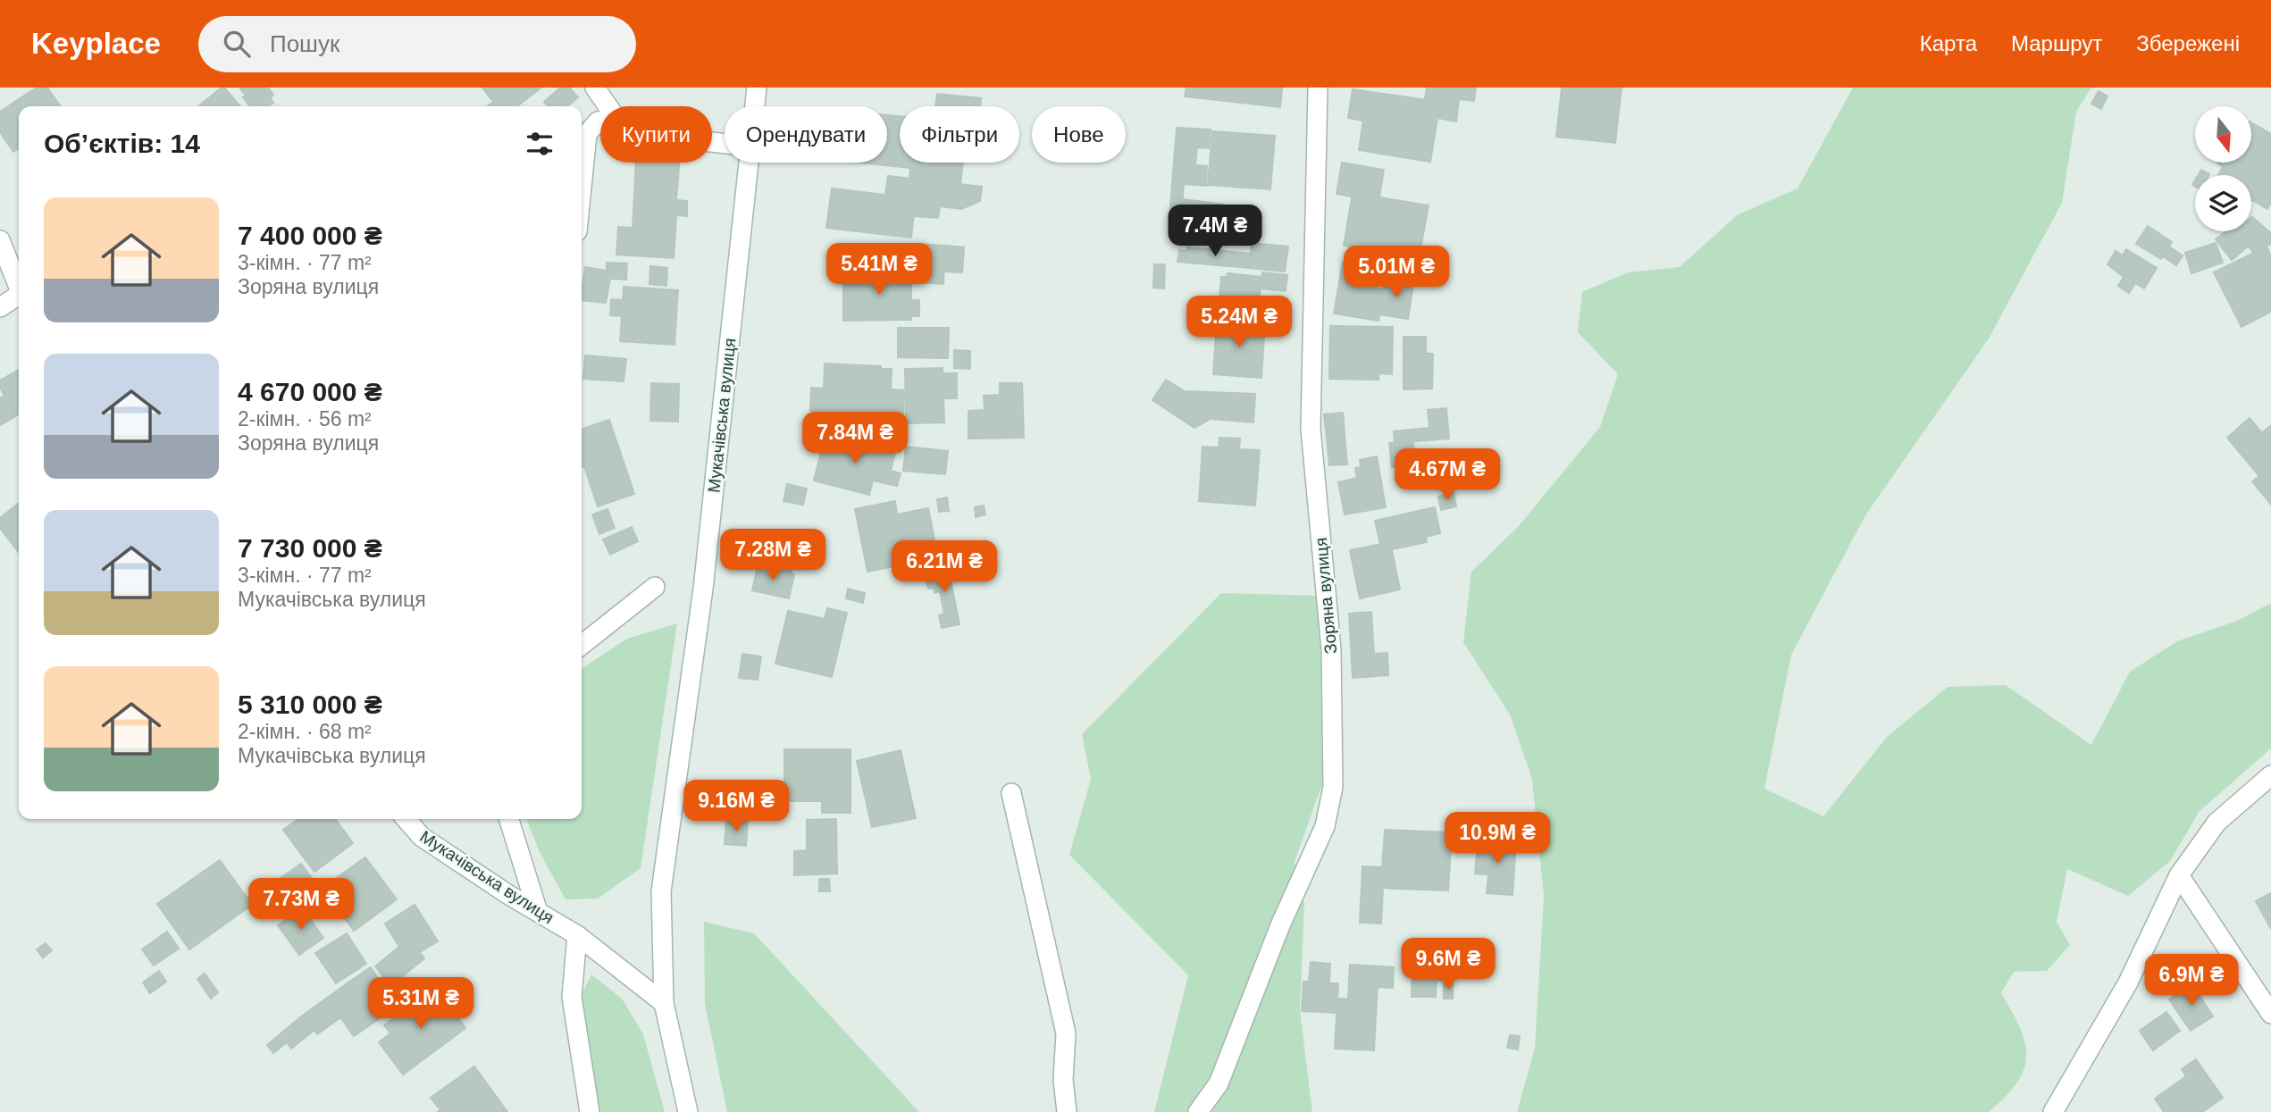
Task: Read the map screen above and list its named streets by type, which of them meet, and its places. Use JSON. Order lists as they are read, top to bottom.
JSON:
{
  "streets": {
    "street": ["Мукачівська вулиця", "Зоряна вулиця"]
  },
  "north": "bottom",
  "page": {
    "header": "Keyplace",
    "search": "Пошук",
    "nav": ["Карта", "Маршрут", "Збережені"],
    "chip": [
      "Купити",
      "Орендувати",
      "Фільтри",
      "Нове"
    ],
    "heading": "Об’єктів: 14",
    "list": [
      {
        "name": "7 400 000 ₴",
        "note": "3-кімн. · 77 m² · Зоряна вулиця"
      },
      {
        "name": "4 670 000 ₴",
        "note": "2-кімн. · 56 m² · Зоряна вулиця"
      },
      {
        "name": "7 730 000 ₴",
        "note": "3-кімн. · 77 m² · Мукачівська вулиця"
      },
      {
        "name": "5 310 000 ₴",
        "note": "2-кімн. · 68 m² · Мукачівська вулиця"
      }
    ],
    "price": [
      "7.4M ₴",
      "5.41M ₴",
      "5.01M ₴",
      "5.24M ₴",
      "7.84M ₴",
      "4.67M ₴",
      "7.28M ₴",
      "6.21M ₴",
      "9.16M ₴",
      "10.9M ₴",
      "7.73M ₴",
      "9.6M ₴",
      "6.9M ₴",
      "5.31M ₴"
    ]
  }
}
